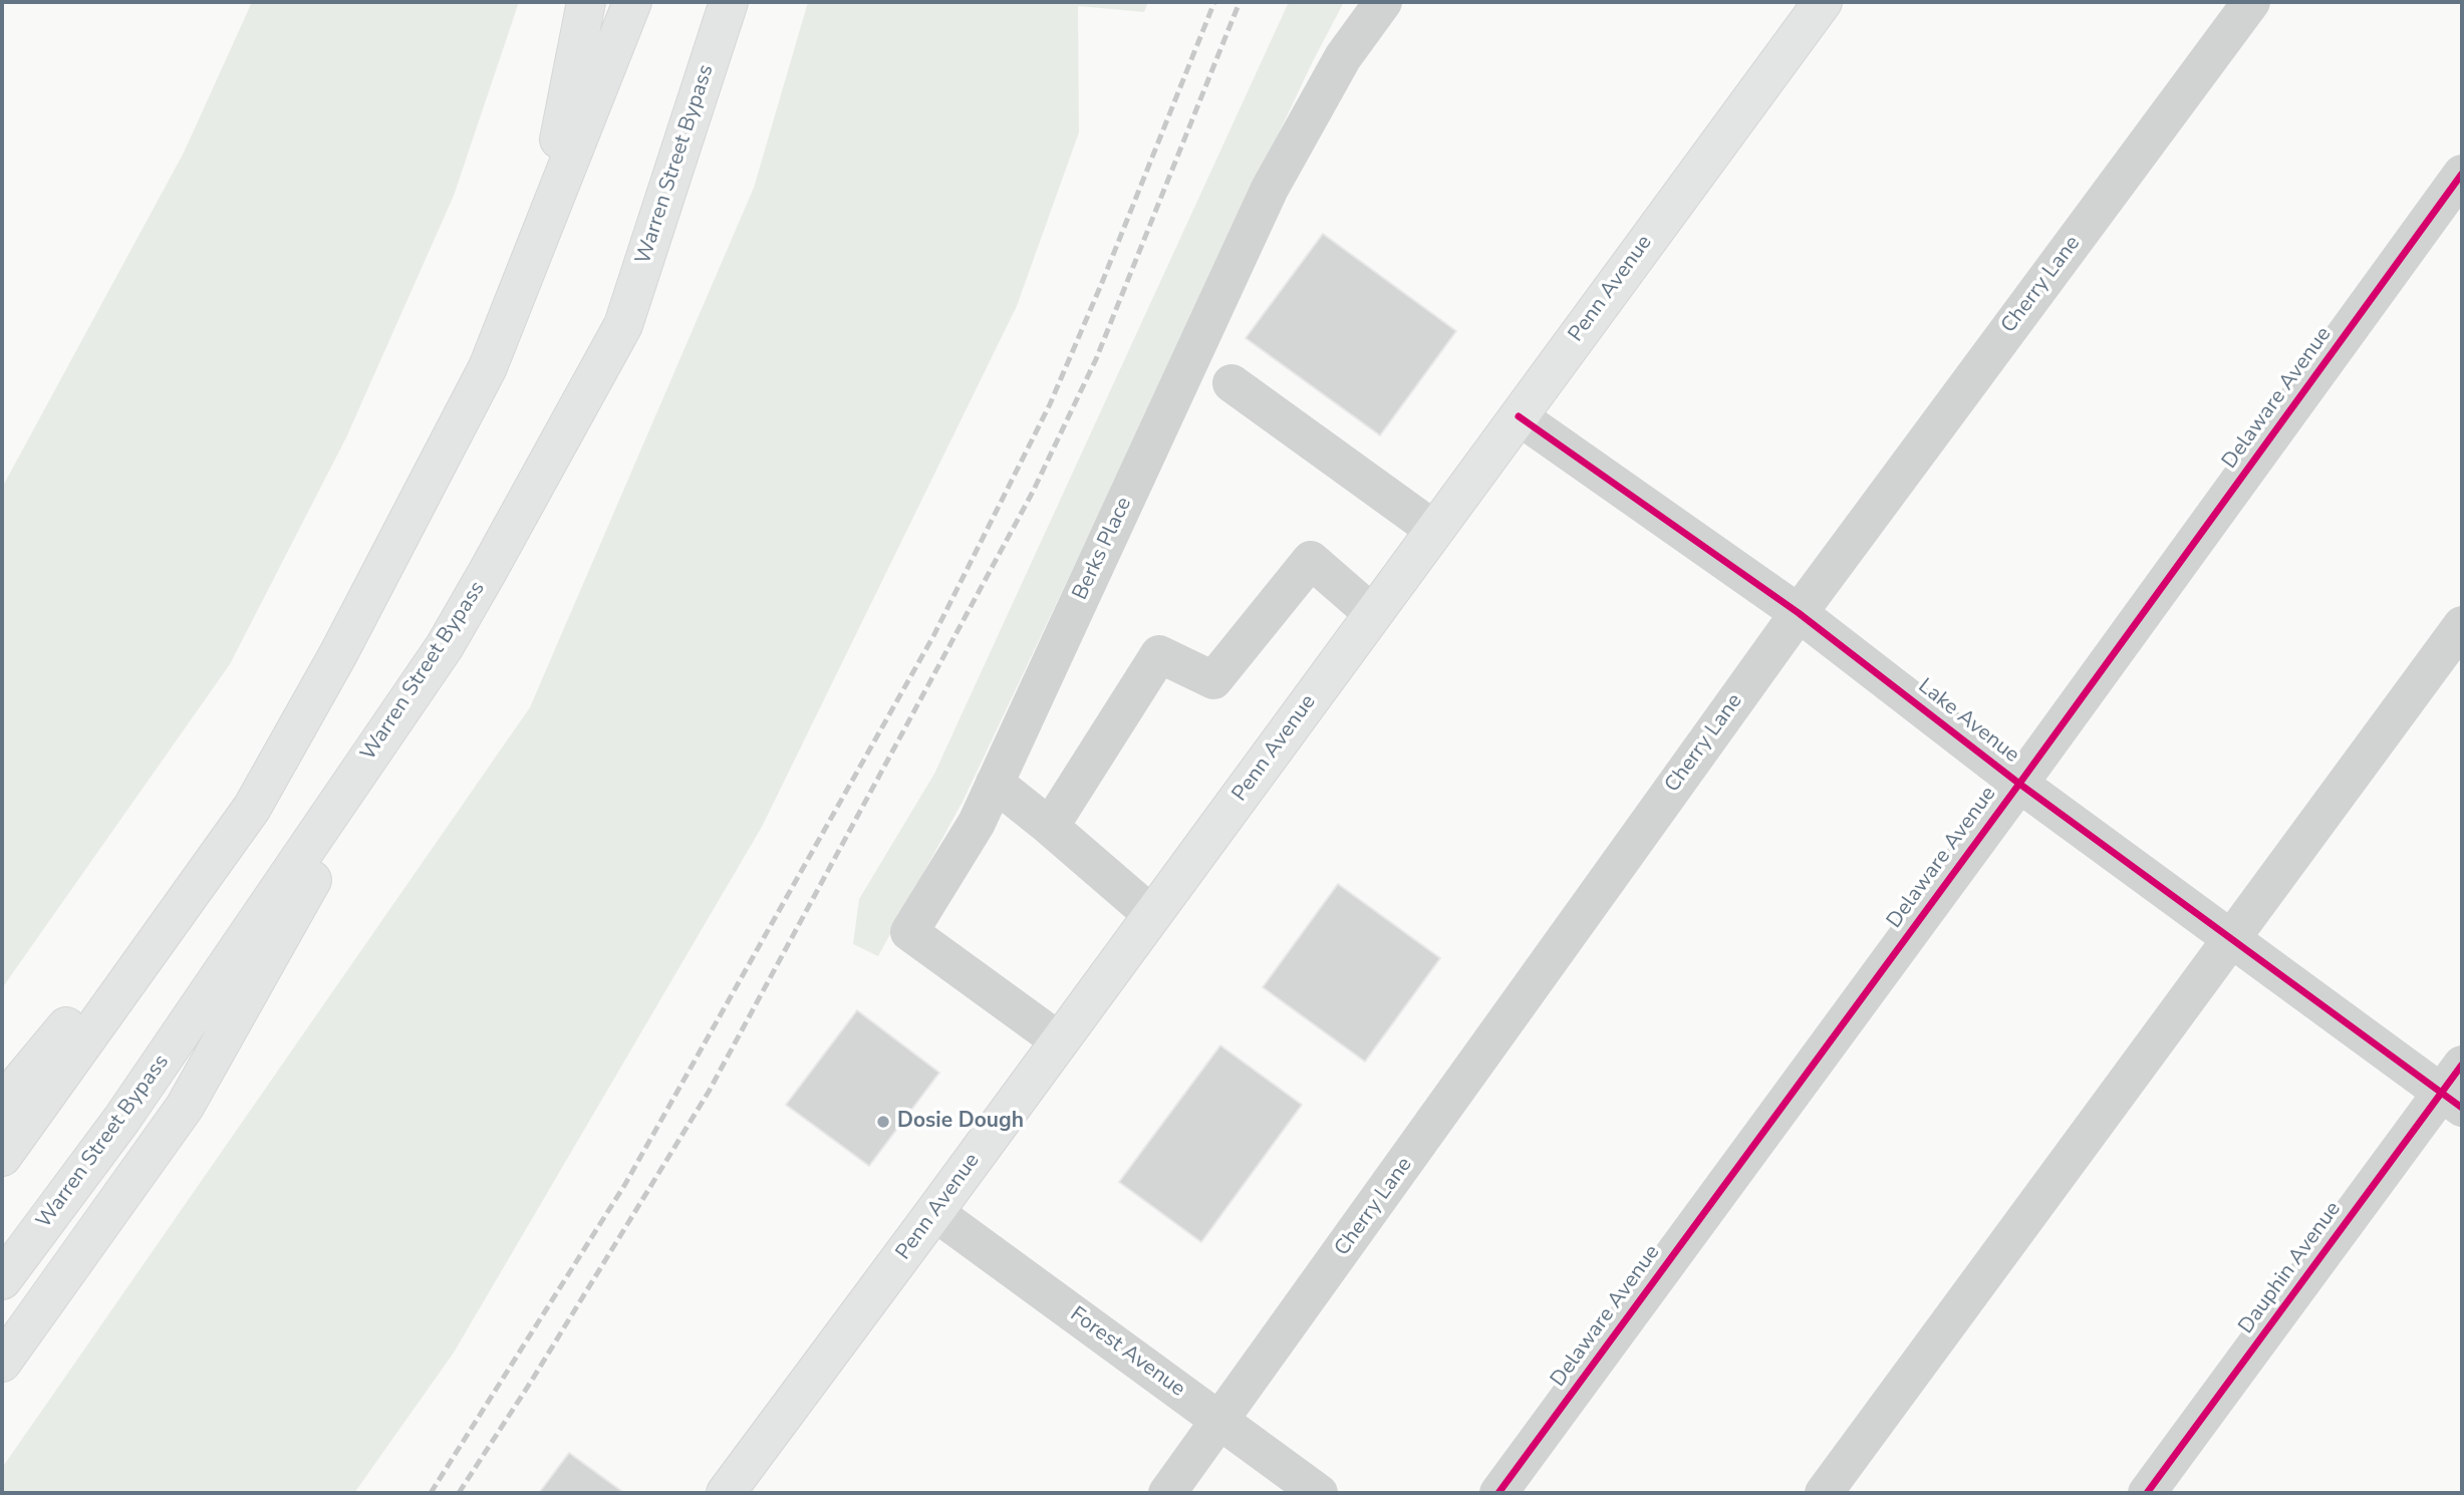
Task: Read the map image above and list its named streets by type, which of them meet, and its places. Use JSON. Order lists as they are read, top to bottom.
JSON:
{
  "streets": {
    "main road": ["Warren Street Bypass", "Penn Avenue"],
    "street": [
      "Cherry Lane",
      "Delaware Avenue",
      "Berks Place",
      "Lake Avenue",
      "Dauphin Avenue",
      "Forest Avenue"
    ]
  },
  "crossings": [
    ["Cherry Lane", "Lake Avenue"],
    ["Cherry Lane", "Forest Avenue"],
    ["Penn Avenue", "Berks Place"],
    ["Penn Avenue", "Lake Avenue"],
    ["Penn Avenue", "Forest Avenue"],
    ["Delaware Avenue", "Lake Avenue"],
    ["Lake Avenue", "Dauphin Avenue"]
  ],
  "places": ["Dosie Dough"]
}
